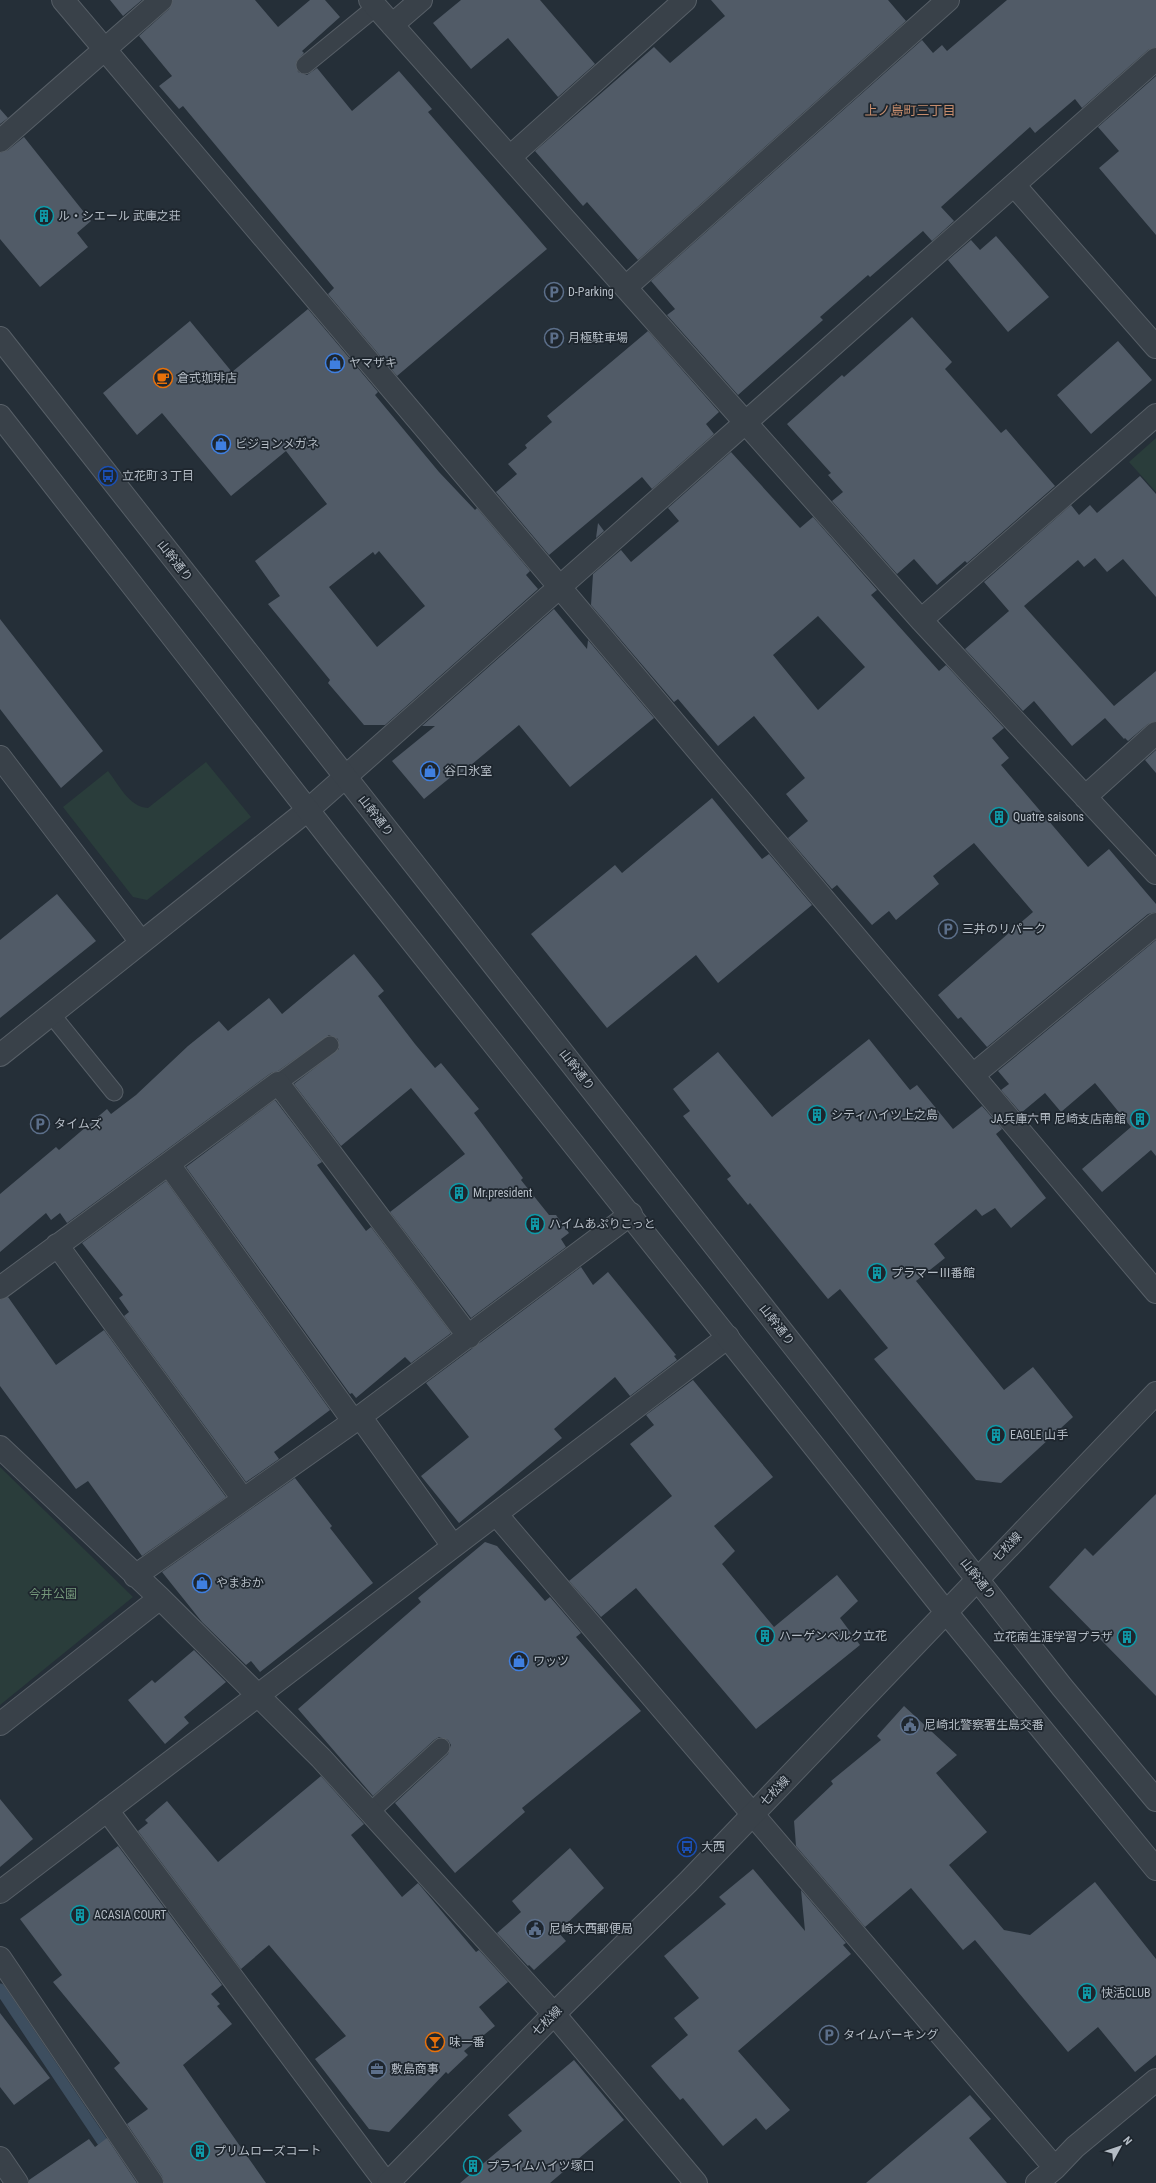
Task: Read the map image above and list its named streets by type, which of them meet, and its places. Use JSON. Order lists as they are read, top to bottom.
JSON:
{
  "streets": {
    "street": ["山幹通り", "七松線"]
  },
  "crossings": [
    ["山幹通り", "七松線"]
  ],
  "districts": ["上ノ島町三丁目"],
  "parks": ["今井公園"],
  "places": {
    "building": [
      "ル・シエール 武庫之荘",
      "Quatre saisons",
      "シティハイツ上之島",
      "JA兵庫六甲 尼崎支店南館",
      "Mr.president",
      "ハイムあぷりこっと",
      "プラマーⅢ番館",
      "EAGLE 山手",
      "ハーゲンベルク立花",
      "立花南生涯学習プラザ",
      "ACASIA COURT",
      "快活CLUB",
      "プリムローズコート",
      "プライムハイツ塚口"
    ],
    "parking": [
      "D-Parking",
      "月極駐車場",
      "三井のリパーク",
      "タイムズ",
      "タイムパーキング"
    ],
    "shop": [
      "ヤマザキ",
      "ビジョンメガネ",
      "谷口氷室",
      "やまおか",
      "ワッツ"
    ],
    "cafe": ["倉式珈琲店"],
    "bus stop": ["立花町３丁目", "大西"],
    "public building": ["尼崎北警察署生島交番", "尼崎大西郵便局"],
    "bar": ["味一番"],
    "office": ["敷島商事"]
  },
  "north": "top right"
}
